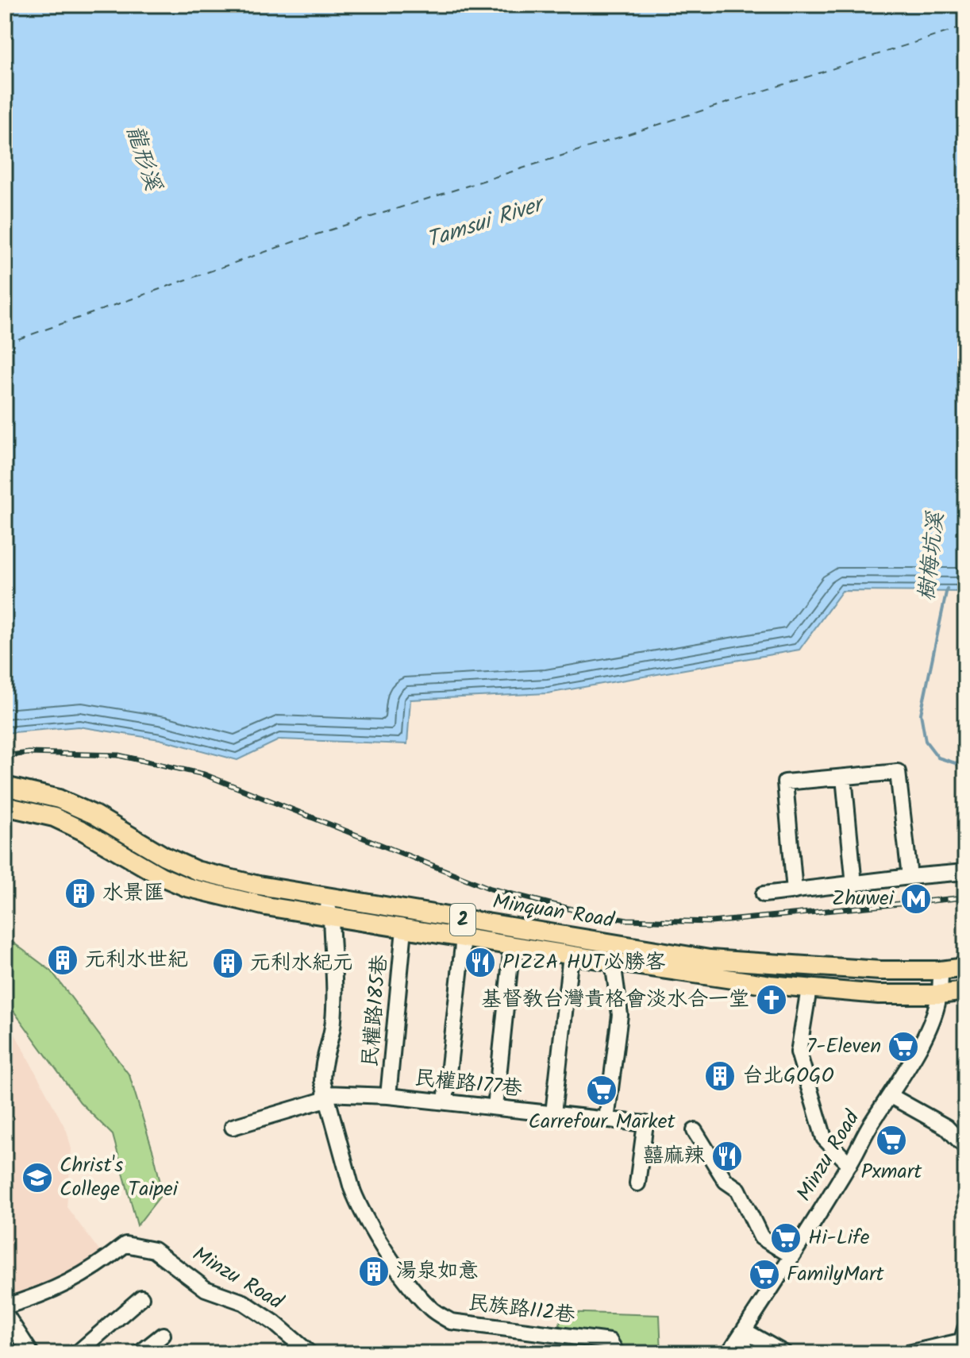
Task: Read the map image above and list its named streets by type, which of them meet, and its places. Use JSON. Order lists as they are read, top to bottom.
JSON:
{
  "streets": {
    "main road": ["Minquan Road", "2"],
    "street": [
      "民權路185巷",
      "民權路177巷",
      "Minzu Road",
      "民族路112巷"
    ]
  },
  "crossings": [
    ["Minquan Road", "民權路185巷"],
    ["Minquan Road", "Minzu Road"],
    ["民權路185巷", "民權路177巷"],
    ["民權路177巷", "民族路112巷"]
  ],
  "water": ["龍形溪", "Tamsui River", "樹梅坑溪"],
  "places": {
    "building": [
      "水景匯",
      "元利水世紀",
      "元利水紀元",
      "台北GOGO",
      "湯泉如意"
    ],
    "metro station": ["Zhuwei"],
    "restaurant": ["PIZZA HUT必勝客", "囍麻辣"],
    "church": ["基督教台灣貴格會淡水合一堂"],
    "supermarket": [
      "7-Eleven",
      "Carrefour Market",
      "Pxmart",
      "Hi-Life",
      "FamilyMart"
    ],
    "school or university": ["Christ's College Taipei"]
  }
}
